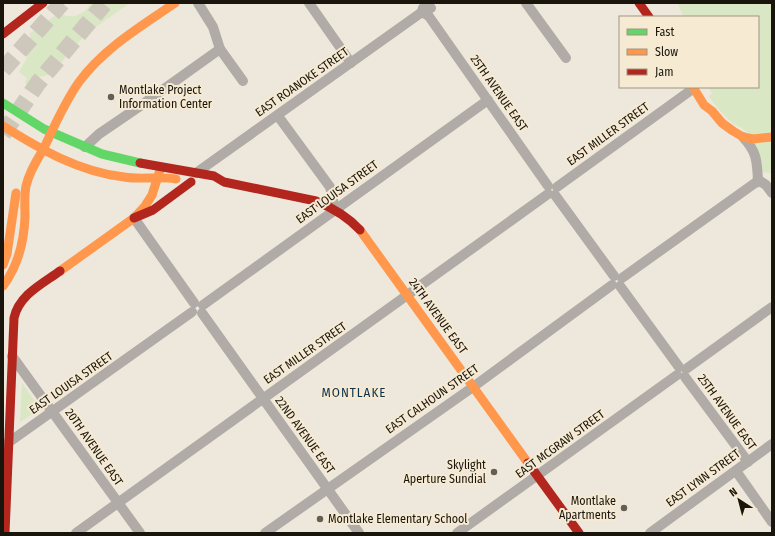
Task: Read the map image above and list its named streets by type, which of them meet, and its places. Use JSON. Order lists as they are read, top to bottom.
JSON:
{
  "streets": {
    "main road": ["24TH AVENUE EAST"],
    "street": [
      "EAST ROANOKE STREET",
      "25TH AVENUE EAST",
      "EAST MILLER STREET",
      "EAST LOUISA STREET",
      "EAST CALHOUN STREET",
      "22ND AVENUE EAST",
      "EAST MCGRAW STREET",
      "20TH AVENUE EAST",
      "EAST LYNN STREET"
    ]
  },
  "crossings": [
    ["EAST ROANOKE STREET", "25TH AVENUE EAST"],
    ["EAST ROANOKE STREET", "24TH AVENUE EAST"],
    ["25TH AVENUE EAST", "EAST MILLER STREET"],
    ["25TH AVENUE EAST", "EAST LOUISA STREET"],
    ["25TH AVENUE EAST", "EAST CALHOUN STREET"],
    ["25TH AVENUE EAST", "EAST MCGRAW STREET"],
    ["25TH AVENUE EAST", "EAST LYNN STREET"],
    ["EAST MILLER STREET", "24TH AVENUE EAST"],
    ["EAST MILLER STREET", "22ND AVENUE EAST"],
    ["EAST MILLER STREET", "20TH AVENUE EAST"],
    ["EAST LOUISA STREET", "24TH AVENUE EAST"],
    ["EAST LOUISA STREET", "22ND AVENUE EAST"],
    ["EAST LOUISA STREET", "20TH AVENUE EAST"],
    ["24TH AVENUE EAST", "EAST CALHOUN STREET"],
    ["24TH AVENUE EAST", "EAST MCGRAW STREET"],
    ["EAST CALHOUN STREET", "22ND AVENUE EAST"]
  ],
  "districts": ["MONTLAKE"],
  "places": [
    "Montlake Project Information Center",
    "Skylight Aperture Sundial",
    "Montlake Apartments",
    "Montlake Elementary School"
  ],
  "legend": ["Fast", "Slow", "Jam"],
  "north": "top left"
}
